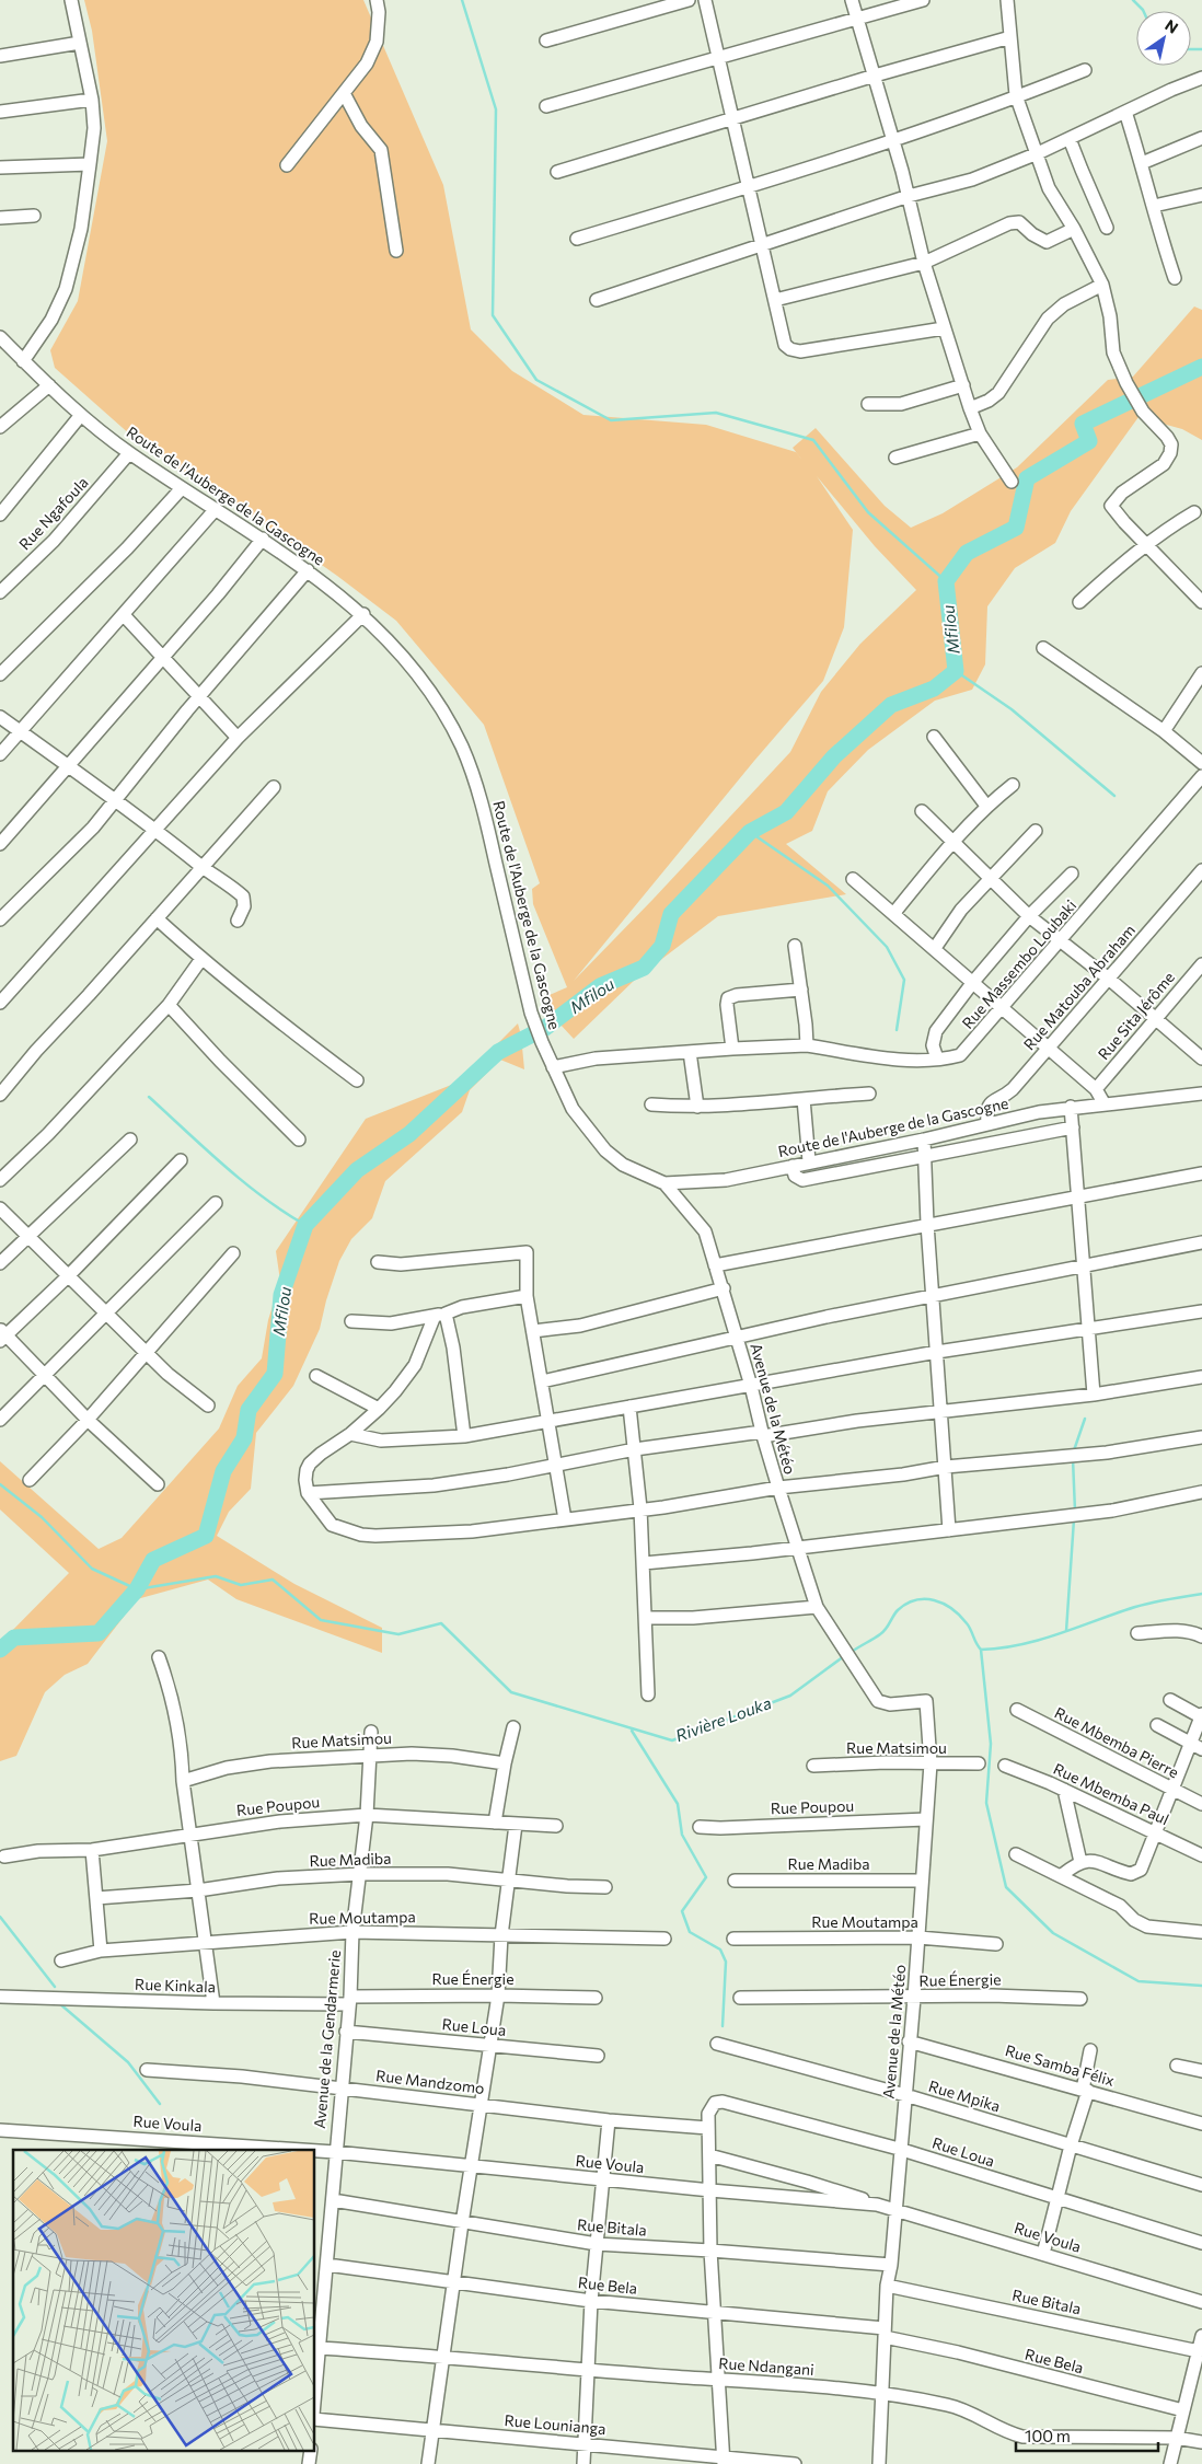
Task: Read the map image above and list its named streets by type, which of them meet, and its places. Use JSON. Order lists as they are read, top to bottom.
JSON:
{
  "streets": {
    "street": [
      "Route de l'Auberge de la Gascogne",
      "Rue Ngafoula",
      "Rue Massembo Loubaki",
      "Rue Matouba Abraham",
      "Rue Sita Jérôme",
      "Avenue de la Météo",
      "Rue Matsimou",
      "Rue Mbemba Pierre",
      "Rue Mbemba Paul",
      "Rue Poupou",
      "Rue Madiba",
      "Rue Moutampa",
      "Rue Énergie",
      "Rue Kinkala",
      "Rue Loua",
      "Avenue de la Gendarmerie",
      "Rue Samba Félix",
      "Rue Mandzomo",
      "Rue Mpika",
      "Rue Voula",
      "Rue Bitala",
      "Rue Bela",
      "Rue Ndangani",
      "Rue Lounianga"
    ]
  },
  "crossings": [
    ["Route de l'Auberge de la Gascogne", "Rue Ngafoula"],
    ["Route de l'Auberge de la Gascogne", "Rue Massembo Loubaki"],
    ["Route de l'Auberge de la Gascogne", "Rue Matouba Abraham"],
    ["Route de l'Auberge de la Gascogne", "Avenue de la Météo"],
    ["Avenue de la Météo", "Rue Matsimou"],
    ["Avenue de la Météo", "Rue Poupou"],
    ["Avenue de la Météo", "Rue Madiba"],
    ["Avenue de la Météo", "Rue Moutampa"],
    ["Avenue de la Météo", "Rue Énergie"],
    ["Avenue de la Météo", "Rue Loua"],
    ["Avenue de la Météo", "Rue Samba Félix"],
    ["Avenue de la Météo", "Rue Mpika"],
    ["Avenue de la Météo", "Rue Voula"],
    ["Avenue de la Météo", "Rue Bitala"],
    ["Avenue de la Météo", "Rue Bela"],
    ["Avenue de la Météo", "Rue Ndangani"],
    ["Rue Matsimou", "Avenue de la Gendarmerie"],
    ["Rue Poupou", "Avenue de la Gendarmerie"],
    ["Rue Madiba", "Avenue de la Gendarmerie"],
    ["Rue Moutampa", "Avenue de la Gendarmerie"],
    ["Rue Énergie", "Rue Kinkala"],
    ["Rue Énergie", "Avenue de la Gendarmerie"],
    ["Rue Kinkala", "Avenue de la Gendarmerie"],
    ["Rue Loua", "Avenue de la Gendarmerie"],
    ["Rue Loua", "Rue Mandzomo"],
    ["Avenue de la Gendarmerie", "Rue Mandzomo"],
    ["Avenue de la Gendarmerie", "Rue Voula"],
    ["Avenue de la Gendarmerie", "Rue Bitala"],
    ["Avenue de la Gendarmerie", "Rue Bela"],
    ["Avenue de la Gendarmerie", "Rue Ndangani"]
  ],
  "water": ["Mfilou", "Rivière Louka"],
  "scale_bar": "100 m",
  "north": "top right"
}
